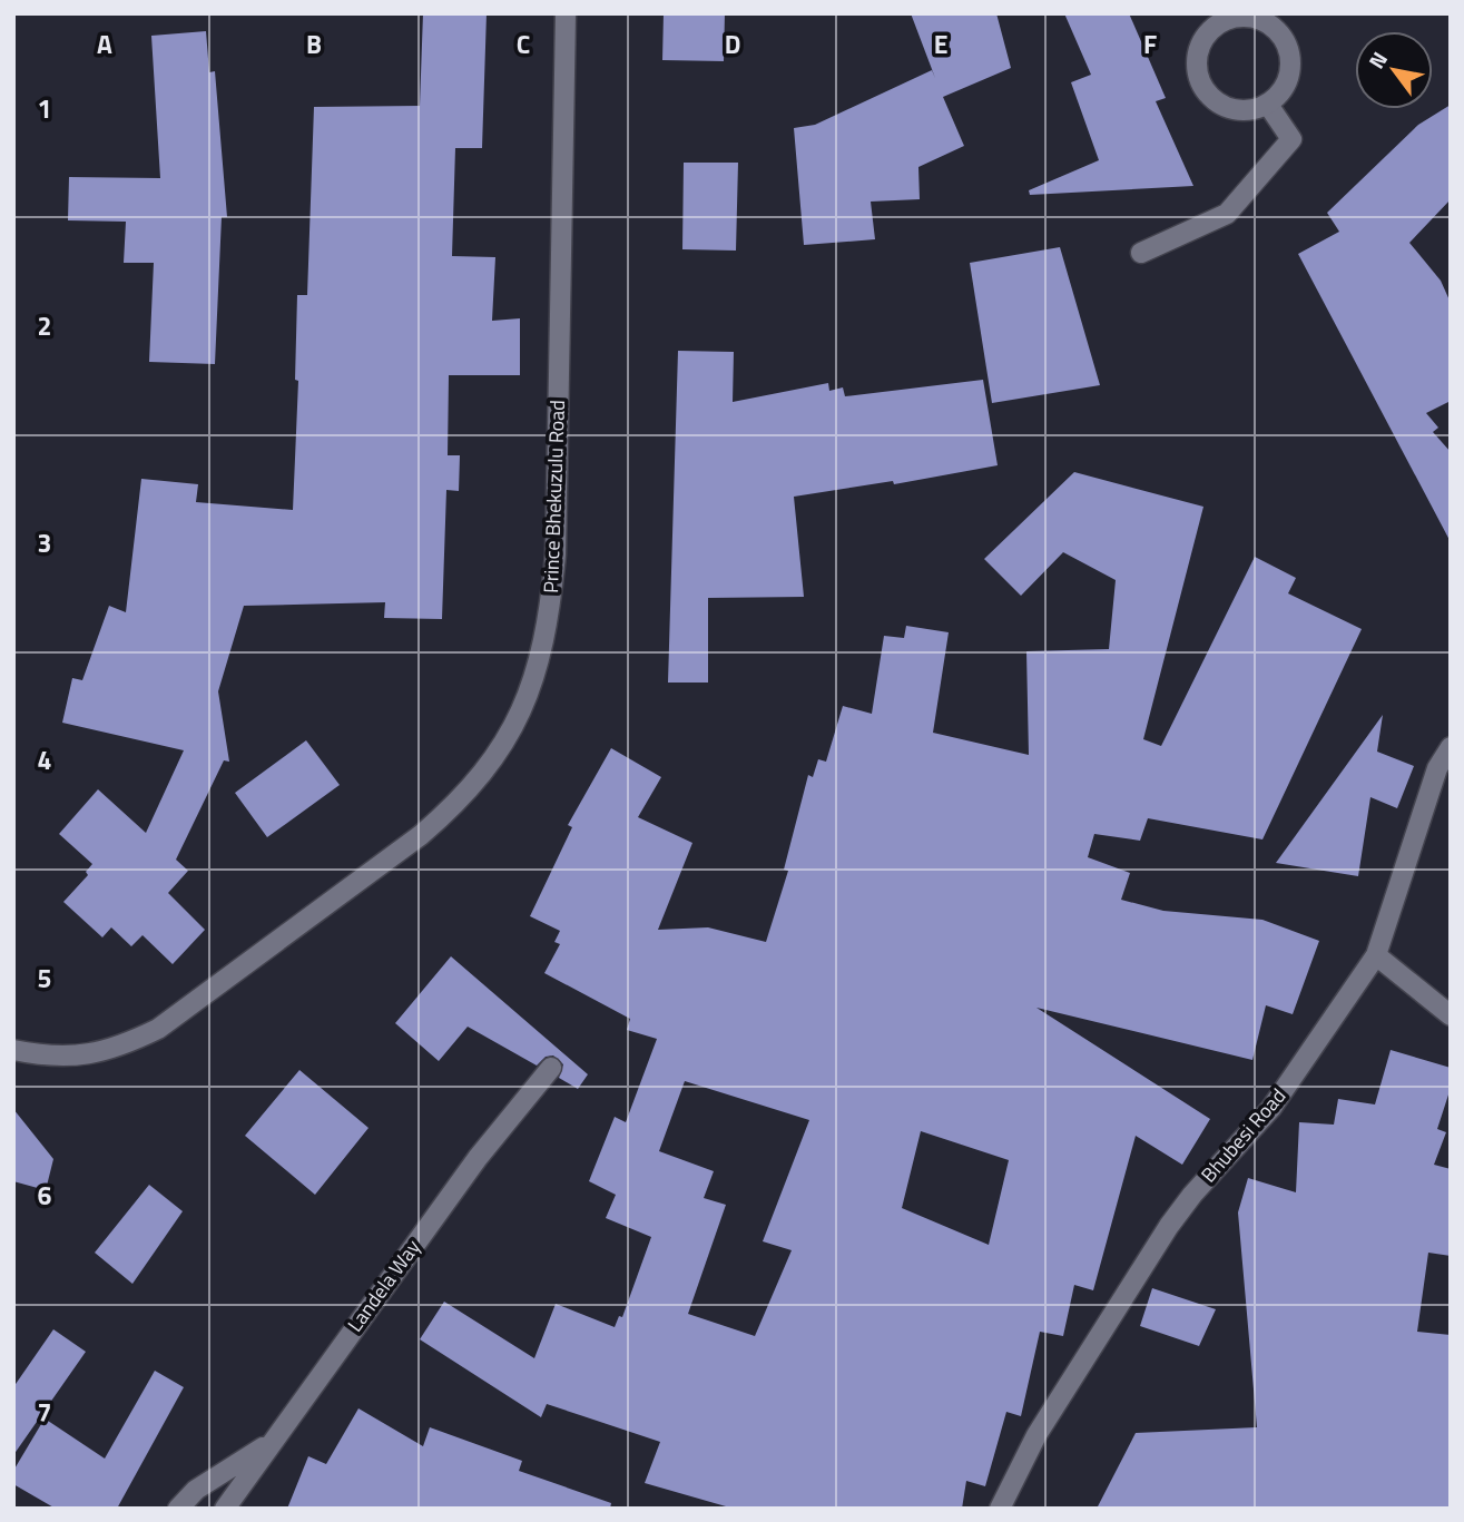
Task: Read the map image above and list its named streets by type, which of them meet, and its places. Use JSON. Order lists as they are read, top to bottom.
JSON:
{
  "streets": {
    "street": ["Prince Bhekuzulu Road", "Bhubesi Road", "Landela Way"]
  },
  "north": "top left",
  "grid": {
    "columns": [
      "A",
      "B",
      "C",
      "D",
      "E",
      "F"
    ],
    "rows": [
      "1",
      "2",
      "3",
      "4",
      "5",
      "6",
      "7"
    ]
  }
}
